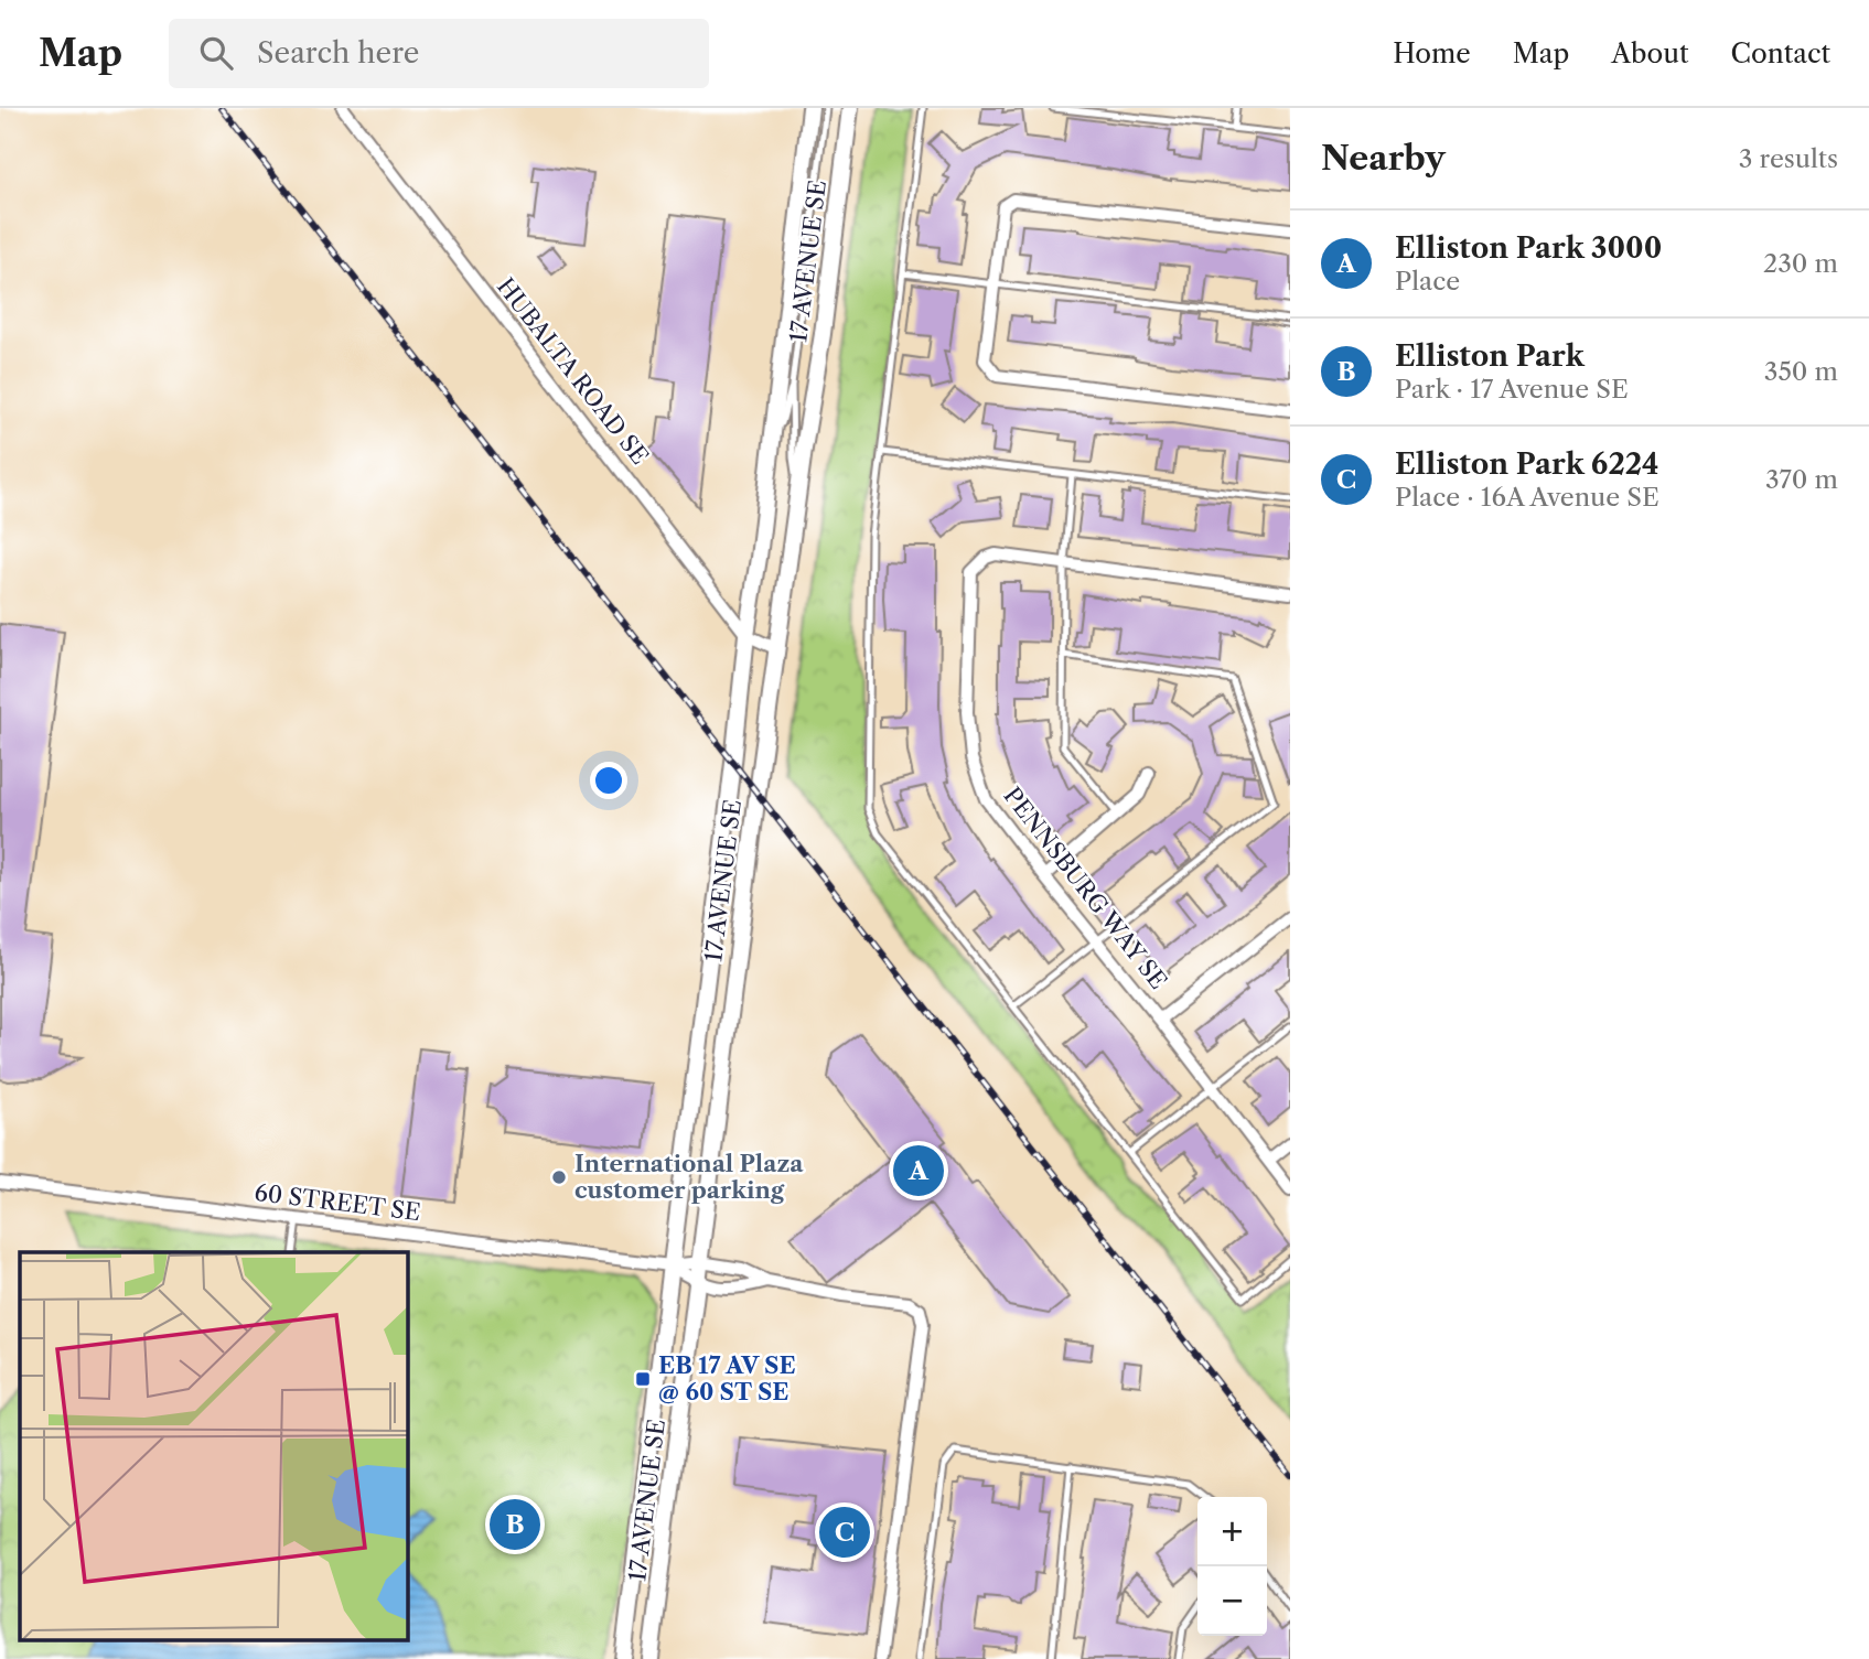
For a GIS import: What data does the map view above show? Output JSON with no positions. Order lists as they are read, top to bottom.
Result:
{
  "streets": {
    "main road": ["17 AVENUE SE"],
    "street": ["HUBALTA ROAD SE", "PENNSBURG WAY SE", "60 STREET SE"]
  },
  "crossings": [
    ["17 AVENUE SE", "HUBALTA ROAD SE"],
    ["17 AVENUE SE", "60 STREET SE"]
  ],
  "places": {
    "other": ["International Plaza customer parking"],
    "transit": ["EB 17 AV SE @ 60 ST SE"]
  },
  "page": {
    "header": "Map",
    "search": "Search here",
    "nav": [
      "Home",
      "Map",
      "About",
      "Contact"
    ],
    "heading": ["Nearby", "3 results"],
    "list": [
      {
        "mark": "A",
        "name": "Elliston Park 3000",
        "note": "Place",
        "value": "230 m"
      },
      {
        "mark": "B",
        "name": "Elliston Park",
        "note": "Park · 17 Avenue SE",
        "value": "350 m"
      },
      {
        "mark": "C",
        "name": "Elliston Park 6224",
        "note": "Place · 16A Avenue SE",
        "value": "370 m"
      }
    ],
    "pins": ["A", "B", "C"],
    "map_buttons": ["+", "−"]
  }
}
